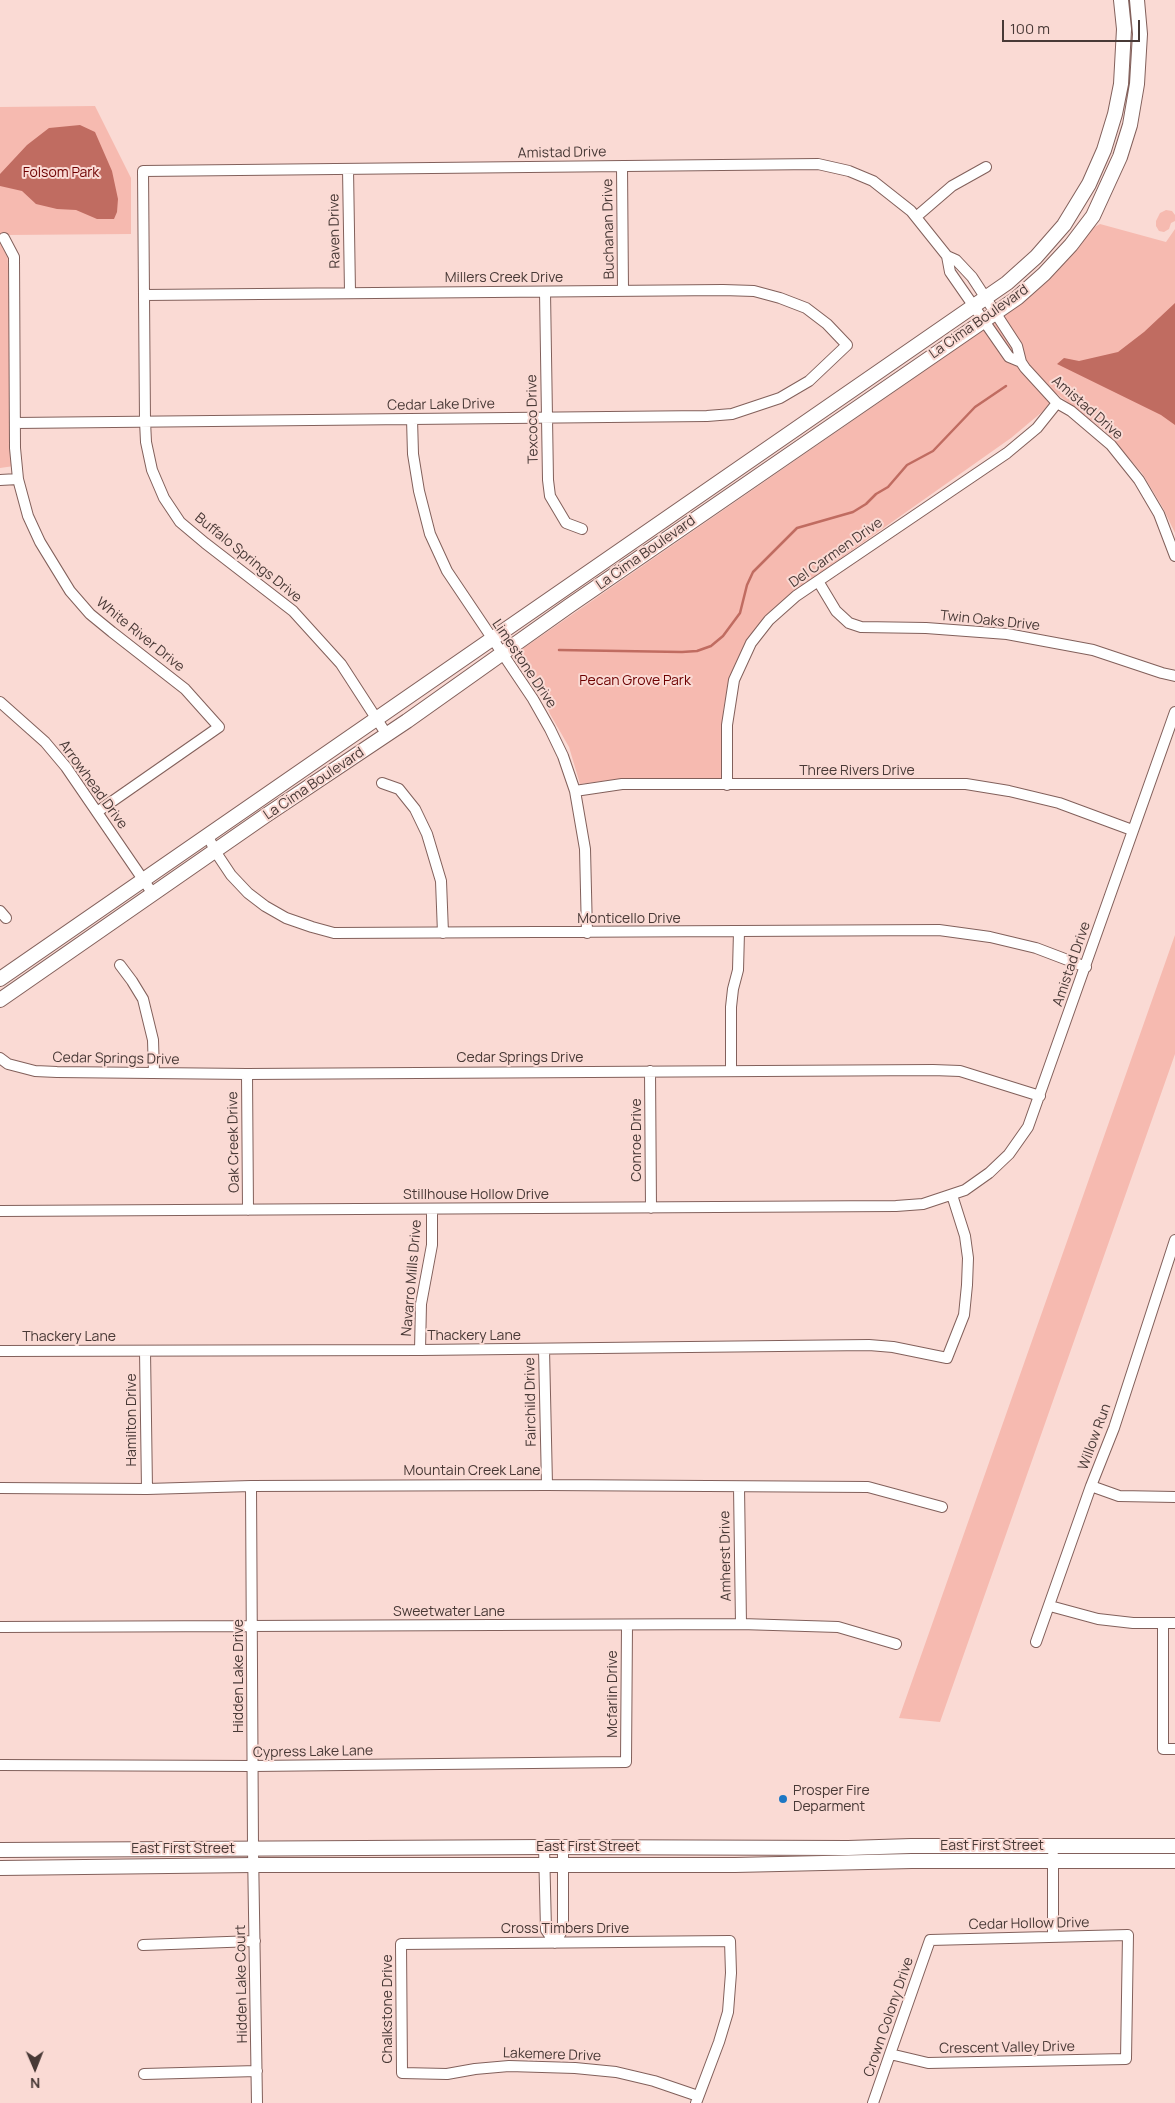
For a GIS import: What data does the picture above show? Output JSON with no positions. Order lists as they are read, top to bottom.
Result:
{
  "streets": {
    "street": [
      "Amistad Drive",
      "Buchanan Drive",
      "Raven Drive",
      "Millers Creek Drive",
      "La Cima Boulevard",
      "Cedar Lake Drive",
      "Texcoco Drive",
      "Del Carmen Drive",
      "Buffalo Springs Drive",
      "Twin Oaks Drive",
      "White River Drive",
      "Limestone Drive",
      "Three Rivers Drive",
      "Arrowhead Drive",
      "Monticello Drive",
      "Cedar Springs Drive",
      "Conroe Drive",
      "Oak Creek Drive",
      "Stillhouse Hollow Drive",
      "Navarro Mills Drive",
      "Thackery Lane",
      "Fairchild Drive",
      "Hamilton Drive",
      "Willow Run",
      "Mountain Creek Lane",
      "Amherst Drive",
      "Sweetwater Lane",
      "Hidden Lake Drive",
      "Mcfarlin Drive",
      "Cypress Lake Lane",
      "East First Street",
      "Cedar Hollow Drive",
      "Cross Timbers Drive",
      "Hidden Lake Court",
      "Chalkstone Drive",
      "Crown Colony Drive",
      "Crescent Valley Drive",
      "Lakemere Drive"
    ]
  },
  "crossings": [
    ["Amistad Drive", "Buchanan Drive"],
    ["Amistad Drive", "Raven Drive"],
    ["Amistad Drive", "La Cima Boulevard"],
    ["Amistad Drive", "Del Carmen Drive"],
    ["Amistad Drive", "Buffalo Springs Drive"],
    ["Amistad Drive", "Three Rivers Drive"],
    ["Amistad Drive", "Monticello Drive"],
    ["Amistad Drive", "Cedar Springs Drive"],
    ["Amistad Drive", "Stillhouse Hollow Drive"],
    ["Amistad Drive", "Thackery Lane"],
    ["Buchanan Drive", "Millers Creek Drive"],
    ["Raven Drive", "Millers Creek Drive"],
    ["Millers Creek Drive", "Cedar Lake Drive"],
    ["Millers Creek Drive", "Texcoco Drive"],
    ["Millers Creek Drive", "Buffalo Springs Drive"],
    ["La Cima Boulevard", "Buffalo Springs Drive"],
    ["La Cima Boulevard", "Limestone Drive"],
    ["La Cima Boulevard", "Arrowhead Drive"],
    ["La Cima Boulevard", "Monticello Drive"],
    ["Cedar Lake Drive", "Texcoco Drive"],
    ["Cedar Lake Drive", "Buffalo Springs Drive"],
    ["Cedar Lake Drive", "White River Drive"],
    ["Cedar Lake Drive", "Limestone Drive"],
    ["Del Carmen Drive", "Twin Oaks Drive"],
    ["Del Carmen Drive", "Three Rivers Drive"],
    ["White River Drive", "Arrowhead Drive"],
    ["Limestone Drive", "Three Rivers Drive"],
    ["Limestone Drive", "Monticello Drive"],
    ["Cedar Springs Drive", "Conroe Drive"],
    ["Cedar Springs Drive", "Oak Creek Drive"],
    ["Conroe Drive", "Stillhouse Hollow Drive"],
    ["Oak Creek Drive", "Stillhouse Hollow Drive"],
    ["Stillhouse Hollow Drive", "Navarro Mills Drive"],
    ["Stillhouse Hollow Drive", "Thackery Lane"],
    ["Navarro Mills Drive", "Thackery Lane"],
    ["Thackery Lane", "Fairchild Drive"],
    ["Thackery Lane", "Hamilton Drive"],
    ["Fairchild Drive", "Mountain Creek Lane"],
    ["Hamilton Drive", "Mountain Creek Lane"],
    ["Mountain Creek Lane", "Amherst Drive"],
    ["Mountain Creek Lane", "Hidden Lake Drive"],
    ["Amherst Drive", "Sweetwater Lane"],
    ["Sweetwater Lane", "Hidden Lake Drive"],
    ["Sweetwater Lane", "Mcfarlin Drive"],
    ["Hidden Lake Drive", "Cypress Lake Lane"],
    ["Hidden Lake Drive", "East First Street"],
    ["Hidden Lake Drive", "Hidden Lake Court"],
    ["Mcfarlin Drive", "Cypress Lake Lane"],
    ["East First Street", "Hidden Lake Court"],
    ["Cedar Hollow Drive", "Crown Colony Drive"],
    ["Cedar Hollow Drive", "Crescent Valley Drive"],
    ["Cross Timbers Drive", "Chalkstone Drive"],
    ["Cross Timbers Drive", "Lakemere Drive"],
    ["Chalkstone Drive", "Lakemere Drive"],
    ["Crown Colony Drive", "Crescent Valley Drive"]
  ],
  "parks": ["Folsom Park", "Pecan Grove Park"],
  "places": ["Prosper Fire Deparment"],
  "scale_bar": "100 m",
  "north": "bottom"
}
